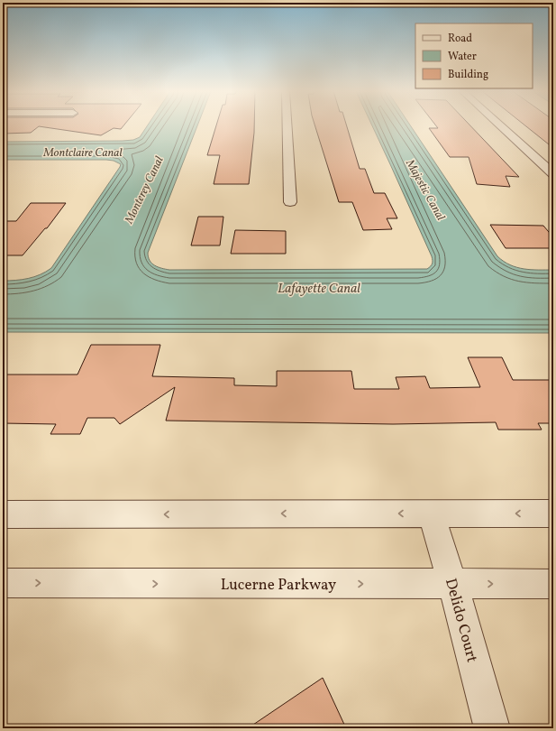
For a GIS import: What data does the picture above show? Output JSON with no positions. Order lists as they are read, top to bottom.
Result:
{
  "streets": {
    "street": ["Lucerne Parkway", "Delido Court"]
  },
  "crossings": [
    ["Lucerne Parkway", "Delido Court"]
  ],
  "water": [
    "Montclaire Canal",
    "Monterey Canal",
    "Majestic Canal",
    "Lafayette Canal"
  ],
  "legend": ["Road", "Water", "Building"]
}
